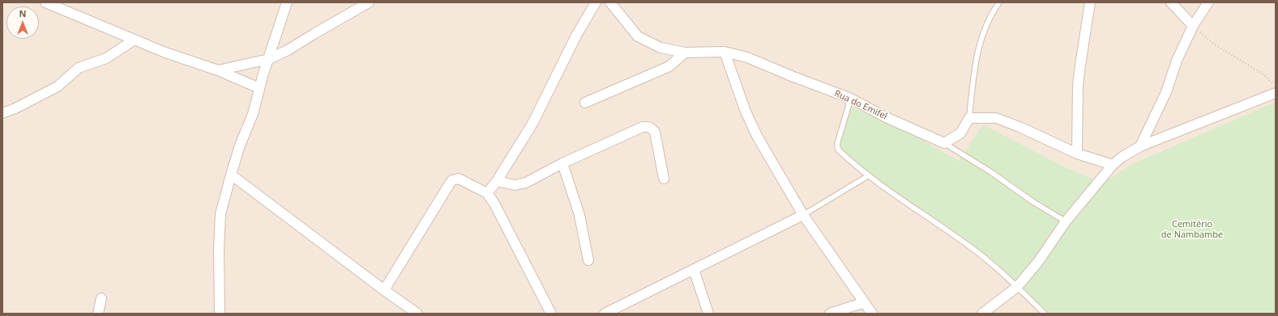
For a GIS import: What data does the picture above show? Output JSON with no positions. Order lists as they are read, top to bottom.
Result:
{
  "streets": {
    "street": ["Rua do Emifel"]
  },
  "parks": ["Cemitério de Nambambe"],
  "north": "top"
}
